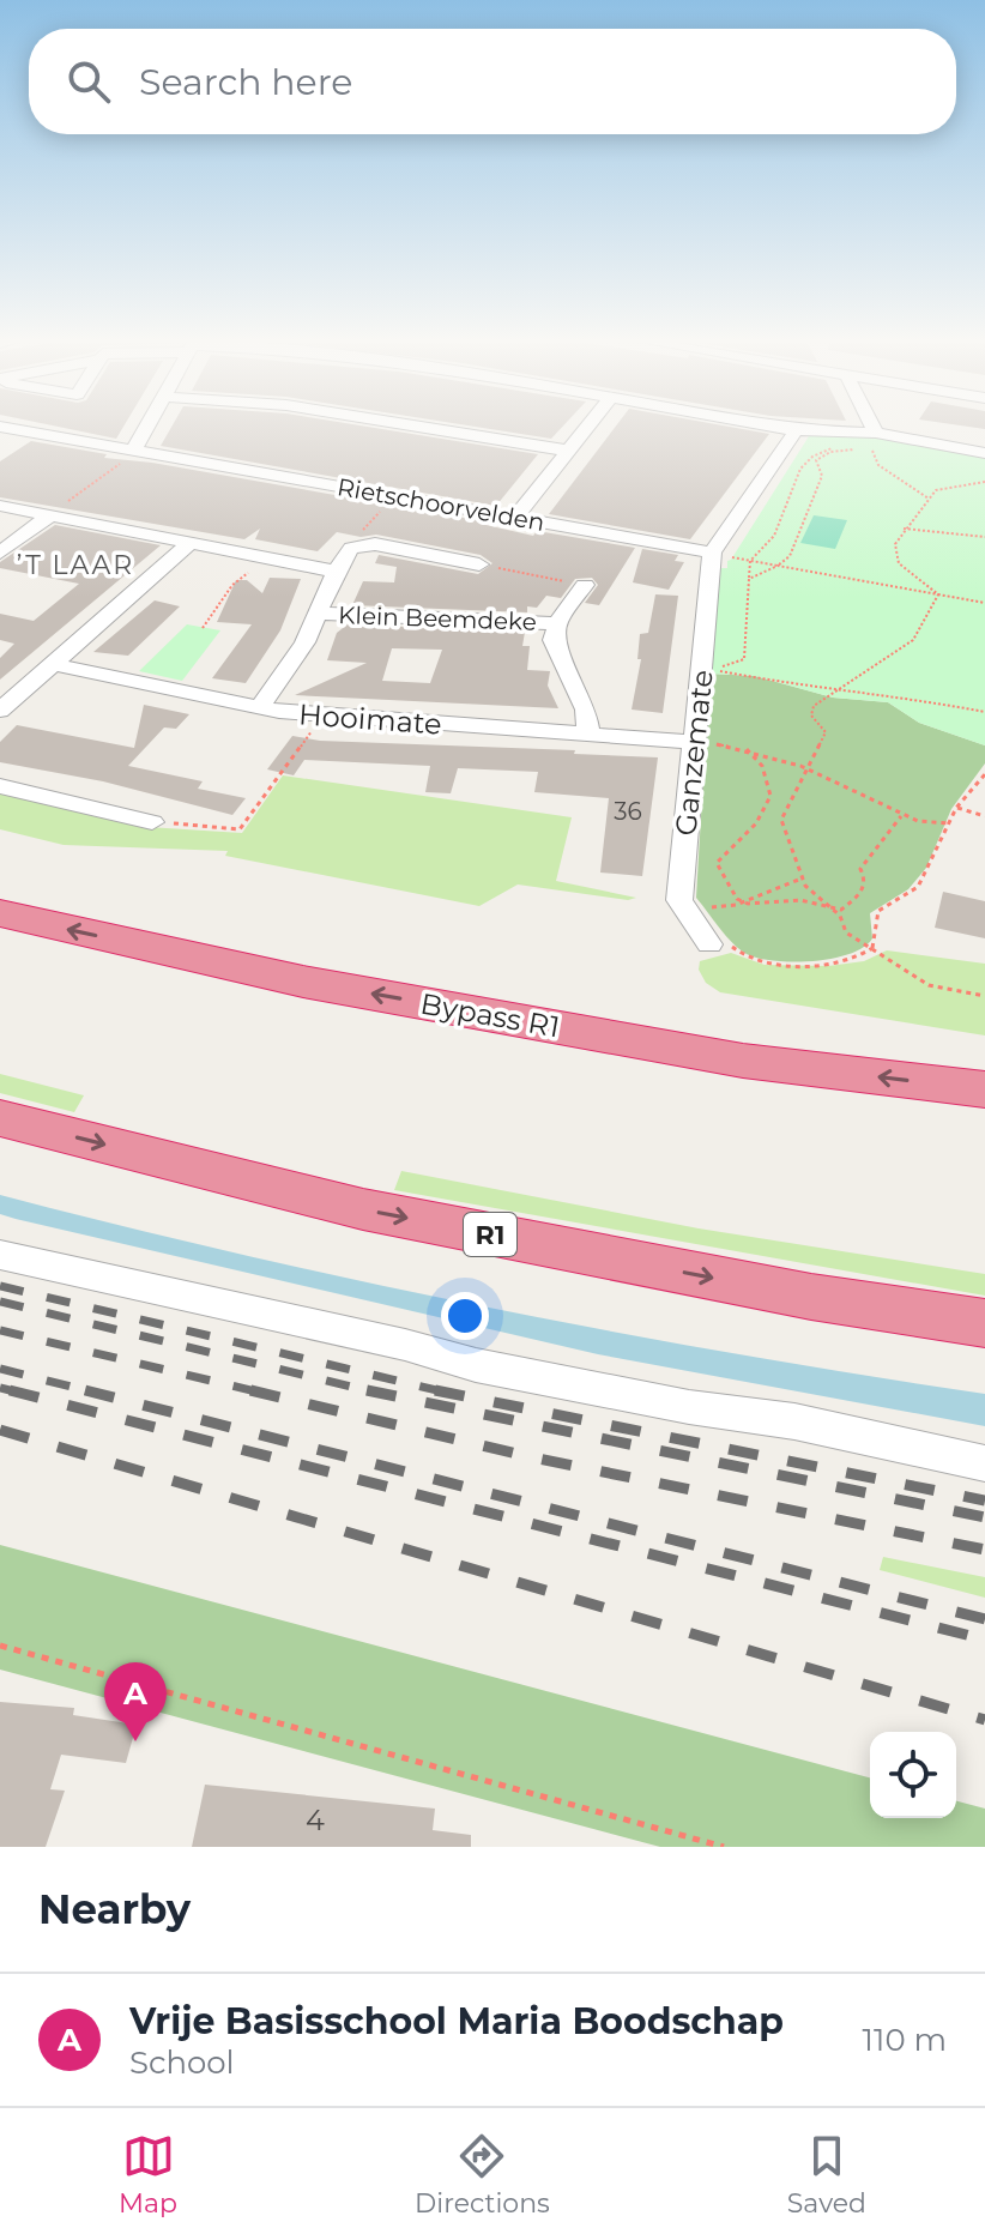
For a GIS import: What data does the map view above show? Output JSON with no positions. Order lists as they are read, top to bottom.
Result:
{
  "streets": {
    "highway": ["Bypass R1", "R1"],
    "street": [
      "Rietschoorvelden",
      "Klein Beemdeke",
      "Hooimate",
      "Ganzemate"
    ]
  },
  "crossings": [
    ["Rietschoorvelden", "Ganzemate"],
    ["Hooimate", "Ganzemate"]
  ],
  "districts": ["’T LAAR"],
  "house_numbers": ["36", "4"],
  "page": {
    "search": "Search here",
    "pins": "A",
    "heading": "Nearby",
    "list": [
      {
        "mark": "A",
        "name": "Vrije Basisschool Maria Boodschap",
        "note": "School",
        "value": "110 m"
      }
    ],
    "nav": ["Map", "Directions", "Saved"]
  }
}
